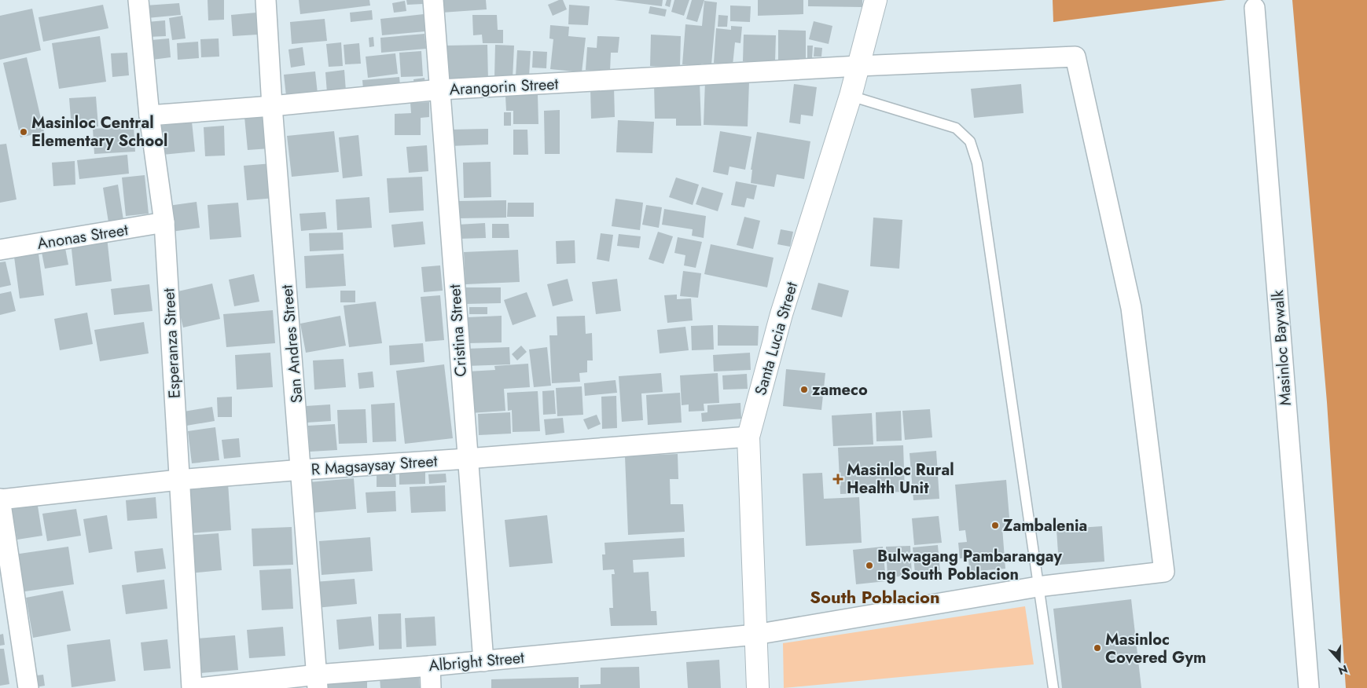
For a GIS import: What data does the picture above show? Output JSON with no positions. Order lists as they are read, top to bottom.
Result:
{
  "streets": {
    "street": [
      "Arangorin Street",
      "Anonas Street",
      "Cristina Street",
      "Santa Lucia Street",
      "Esperanza Street",
      "San Andres Street",
      "Masinloc Baywalk",
      "R Magsaysay Street",
      "Albright Street"
    ]
  },
  "crossings": [
    ["Arangorin Street", "Cristina Street"],
    ["Arangorin Street", "Santa Lucia Street"],
    ["Arangorin Street", "Esperanza Street"],
    ["Arangorin Street", "San Andres Street"],
    ["Arangorin Street", "Albright Street"],
    ["Anonas Street", "Esperanza Street"],
    ["Cristina Street", "R Magsaysay Street"],
    ["Cristina Street", "Albright Street"],
    ["Santa Lucia Street", "R Magsaysay Street"],
    ["Santa Lucia Street", "Albright Street"],
    ["Esperanza Street", "R Magsaysay Street"],
    ["San Andres Street", "R Magsaysay Street"],
    ["San Andres Street", "Albright Street"]
  ],
  "districts": ["South Poblacion"],
  "places": {
    "other": [
      "Masinloc Central Elementary School",
      "zameco",
      "Zambalenia",
      "Bulwagang Pambarangay ng South Poblacion",
      "Masinloc Covered Gym"
    ],
    "health": ["Masinloc Rural Health Unit"]
  },
  "north": "bottom"
}
